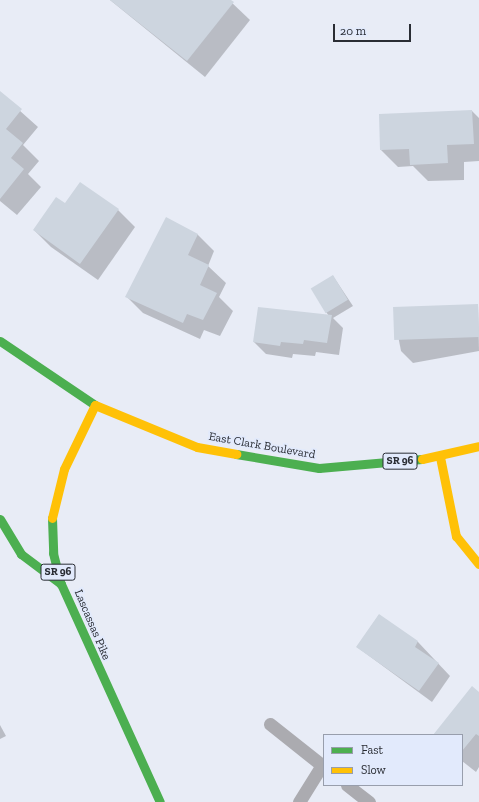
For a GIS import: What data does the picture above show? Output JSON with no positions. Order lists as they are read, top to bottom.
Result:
{
  "streets": {
    "main road": ["East Clark Boulevard", "SR 96", "Lascassas Pike"]
  },
  "crossings": [
    ["East Clark Boulevard", "Lascassas Pike"]
  ],
  "legend": ["Fast", "Slow"],
  "scale_bar": "20 m"
}
